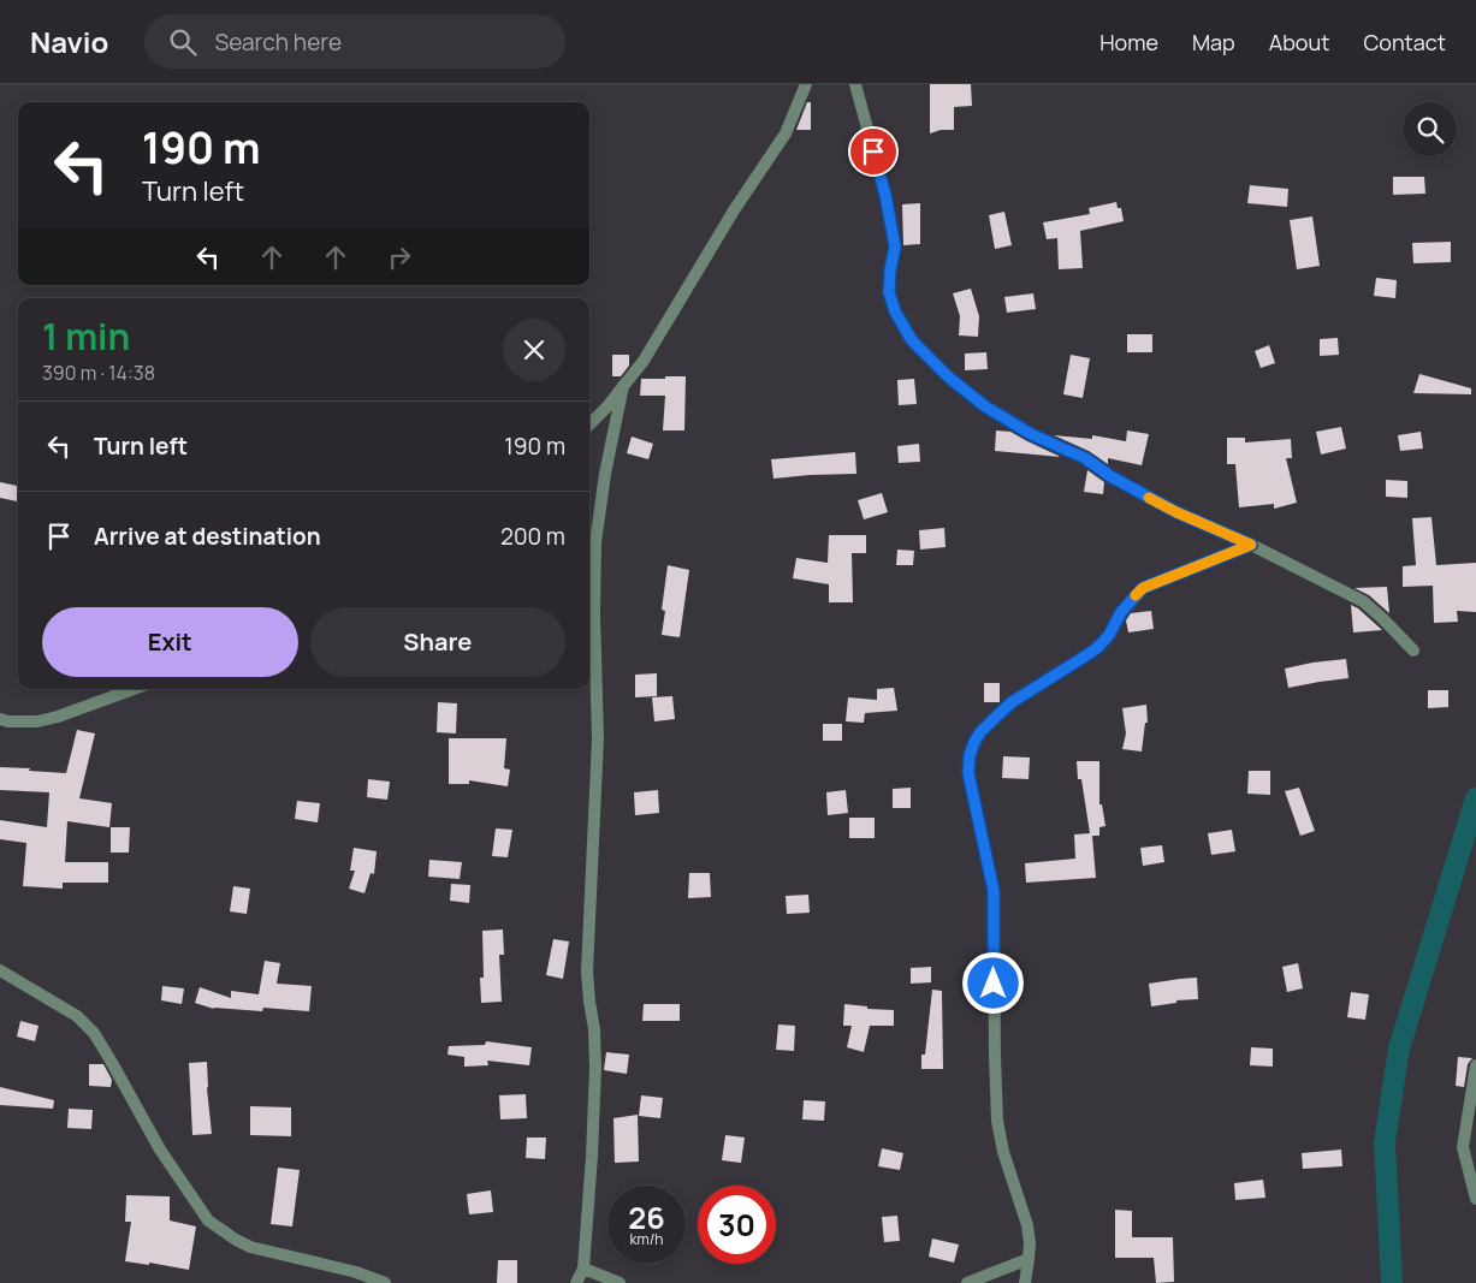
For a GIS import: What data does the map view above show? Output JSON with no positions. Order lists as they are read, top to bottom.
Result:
{
  "page": {
    "header": "Navio",
    "search": "Search here",
    "nav": [
      "Home",
      "Map",
      "About",
      "Contact"
    ],
    "turn": ["190 m", "Turn left"],
    "heading": ["1 min", "390 m · 14:38"],
    "list": [
      {
        "name": "Turn left",
        "value": "190 m"
      },
      {
        "name": "Arrive at destination",
        "value": "200 m"
      }
    ],
    "buttons": ["Exit", "Share"],
    "speed": "26 km/h",
    "limit": "30"
  }
}
